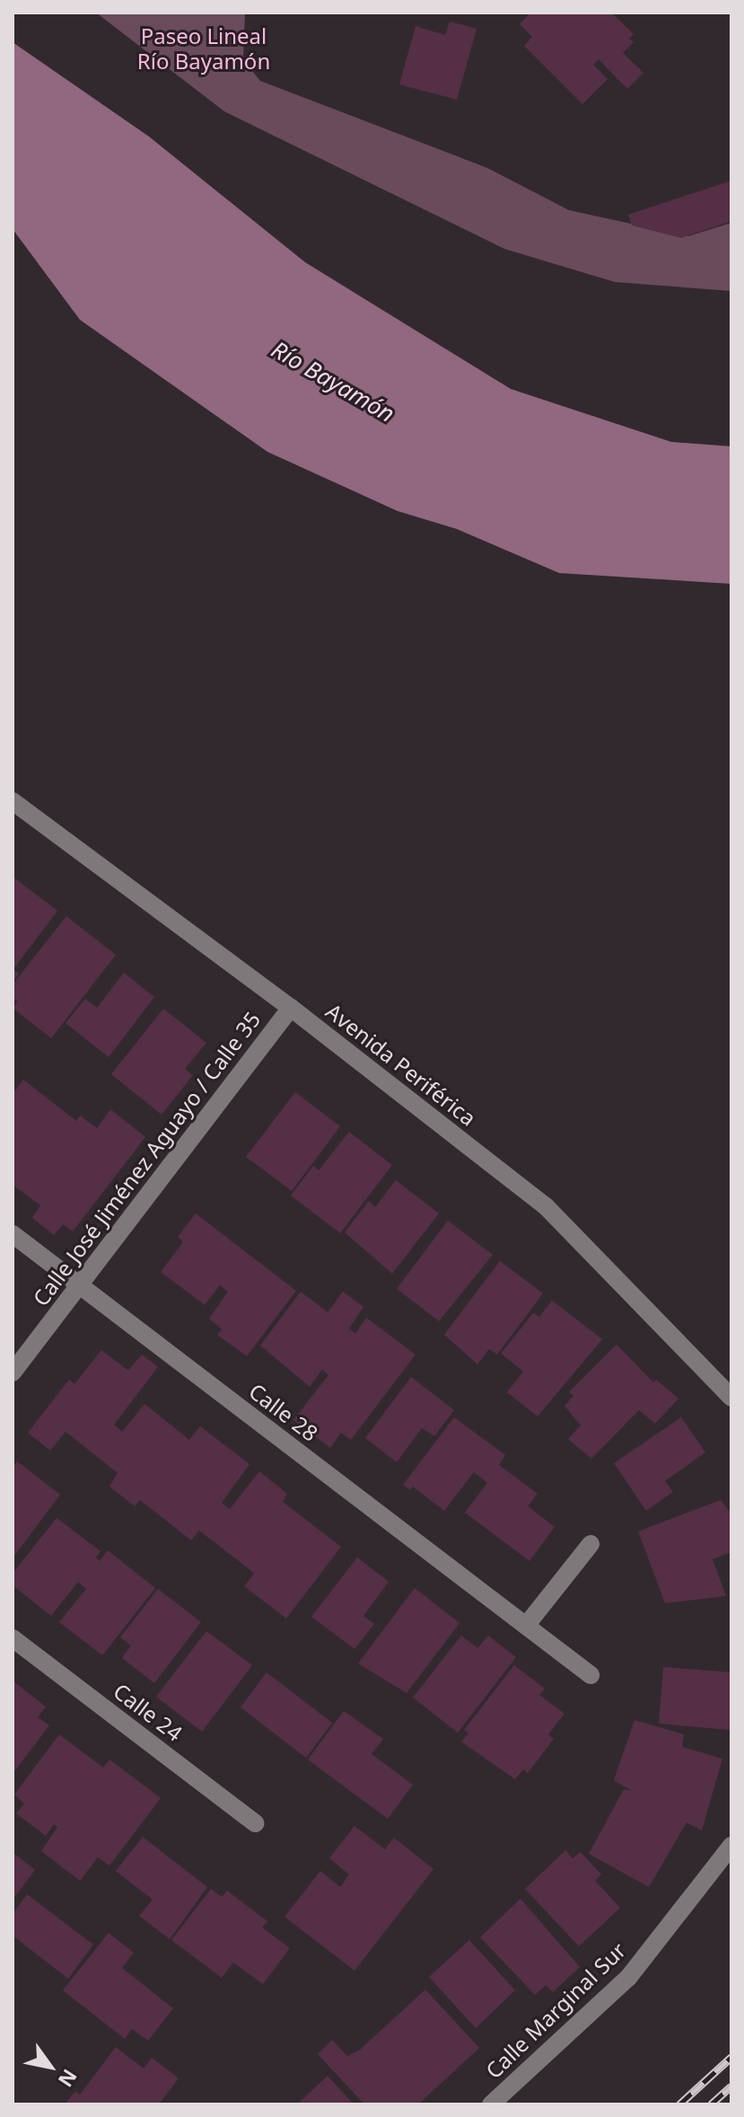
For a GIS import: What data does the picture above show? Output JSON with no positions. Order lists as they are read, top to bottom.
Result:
{
  "streets": {
    "street": [
      "Avenida Periférica",
      "Calle José Jiménez Aguayo / Calle 35",
      "Calle 28",
      "Calle 24",
      "Calle Marginal Sur"
    ]
  },
  "crossings": [
    ["Avenida Periférica", "Calle José Jiménez Aguayo / Calle 35"],
    ["Calle José Jiménez Aguayo / Calle 35", "Calle 28"]
  ],
  "water": ["Río Bayamón"],
  "parks": ["Paseo Lineal Río Bayamón"],
  "north": "bottom right"
}
